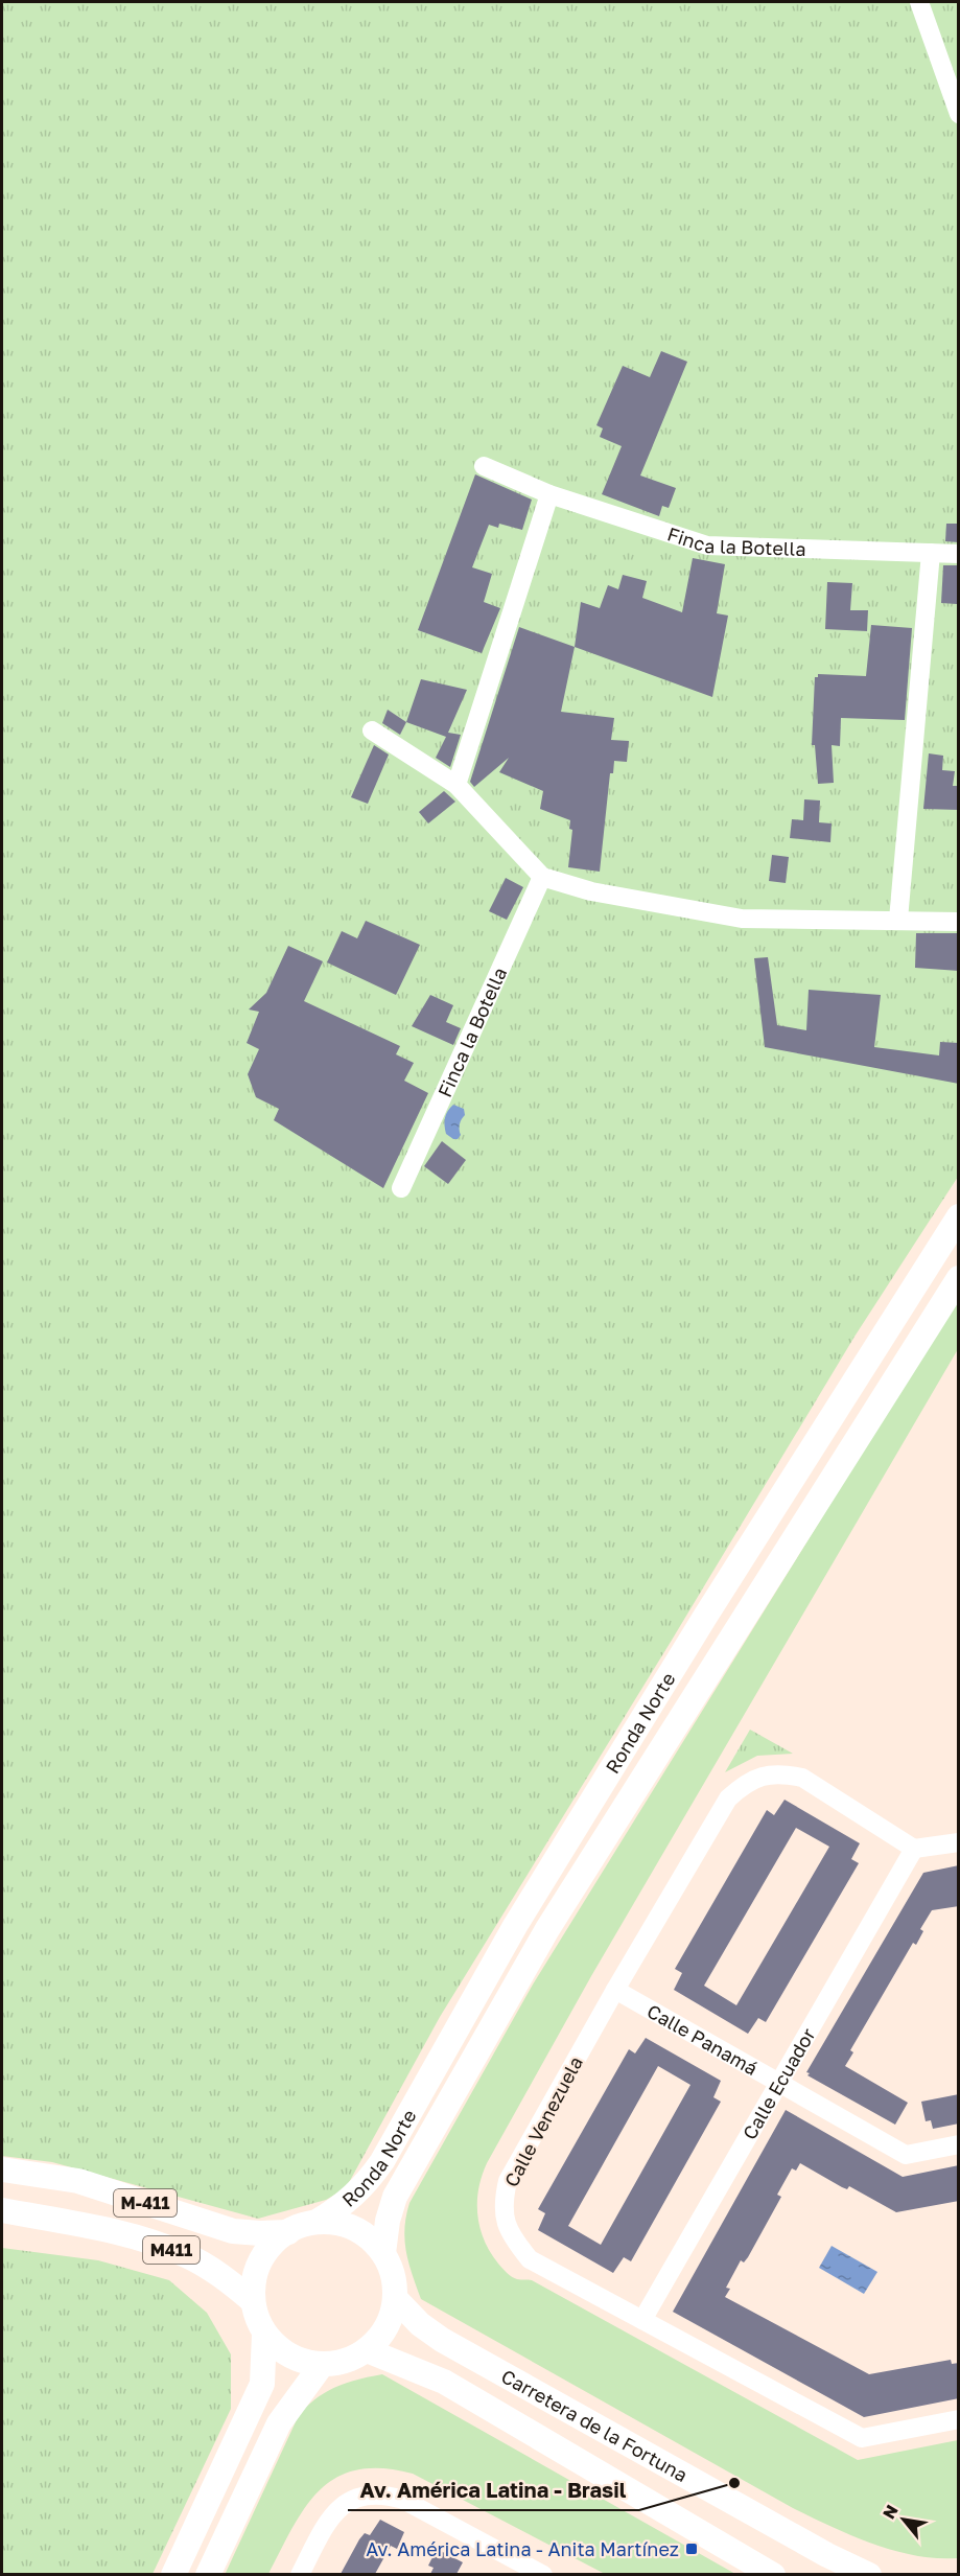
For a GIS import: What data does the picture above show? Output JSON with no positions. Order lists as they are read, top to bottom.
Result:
{
  "streets": {
    "main road": [
      "Ronda Norte",
      "M-411",
      "M411",
      "Carretera de la Fortuna"
    ],
    "street": [
      "Finca la Botella",
      "Calle Panamá",
      "Calle Ecuador",
      "Calle Venezuela"
    ]
  },
  "crossings": [
    ["Ronda Norte", "M-411"],
    ["Ronda Norte", "M411"],
    ["Ronda Norte", "Carretera de la Fortuna"],
    ["Calle Panamá", "Calle Ecuador"],
    ["Calle Panamá", "Calle Venezuela"],
    ["Calle Ecuador", "Calle Venezuela"],
    ["M-411", "M411"],
    ["M-411", "Carretera de la Fortuna"],
    ["M411", "Carretera de la Fortuna"]
  ],
  "places": {
    "other": ["Av. América Latina - Brasil"],
    "transit": ["Av. América Latina - Anita Martínez"]
  },
  "north": "top left"
}
